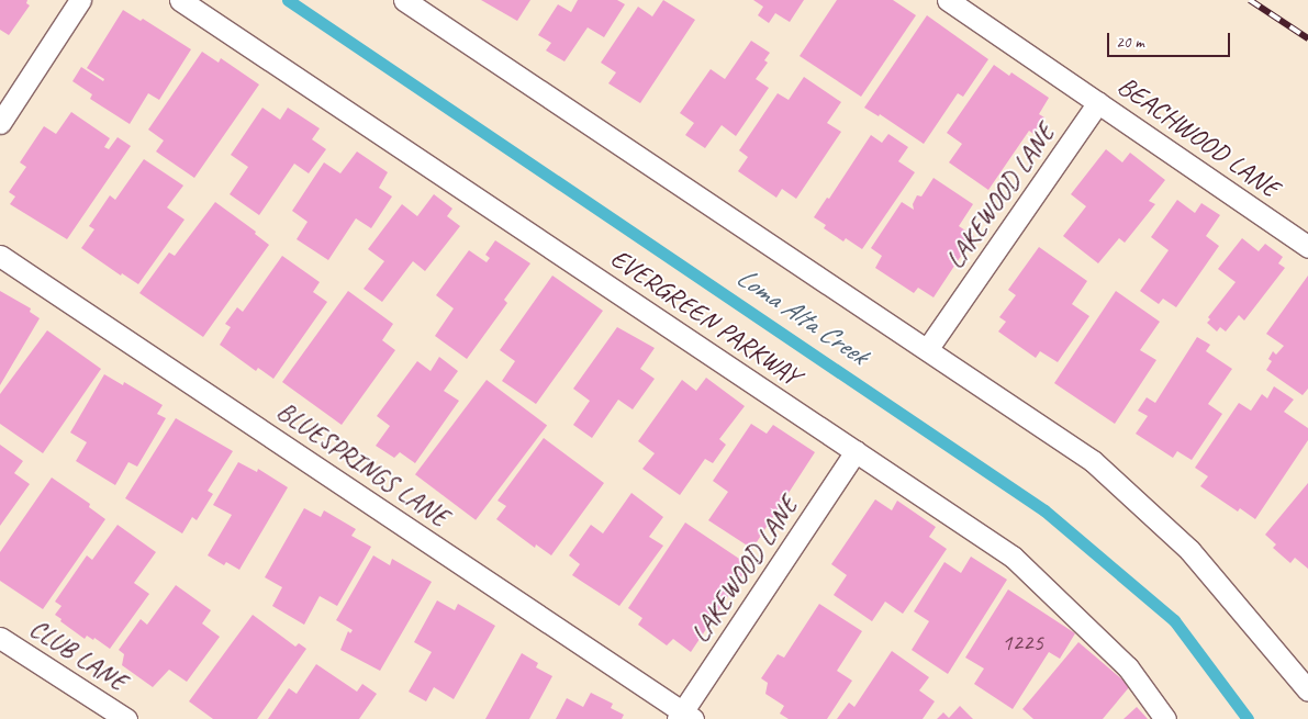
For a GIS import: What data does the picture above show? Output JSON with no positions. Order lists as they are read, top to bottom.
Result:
{
  "streets": {
    "lane": [
      "BEACHWOOD LANE",
      "LAKEWOOD LANE",
      "EVERGREEN PARKWAY",
      "BLUESPRINGS LANE",
      "CLUB LANE"
    ]
  },
  "crossings": [
    ["BEACHWOOD LANE", "LAKEWOOD LANE"],
    ["LAKEWOOD LANE", "EVERGREEN PARKWAY"],
    ["LAKEWOOD LANE", "BLUESPRINGS LANE"]
  ],
  "water": ["Loma Alta Creek"],
  "house_numbers": ["1225"],
  "scale_bar": "20 m"
}
